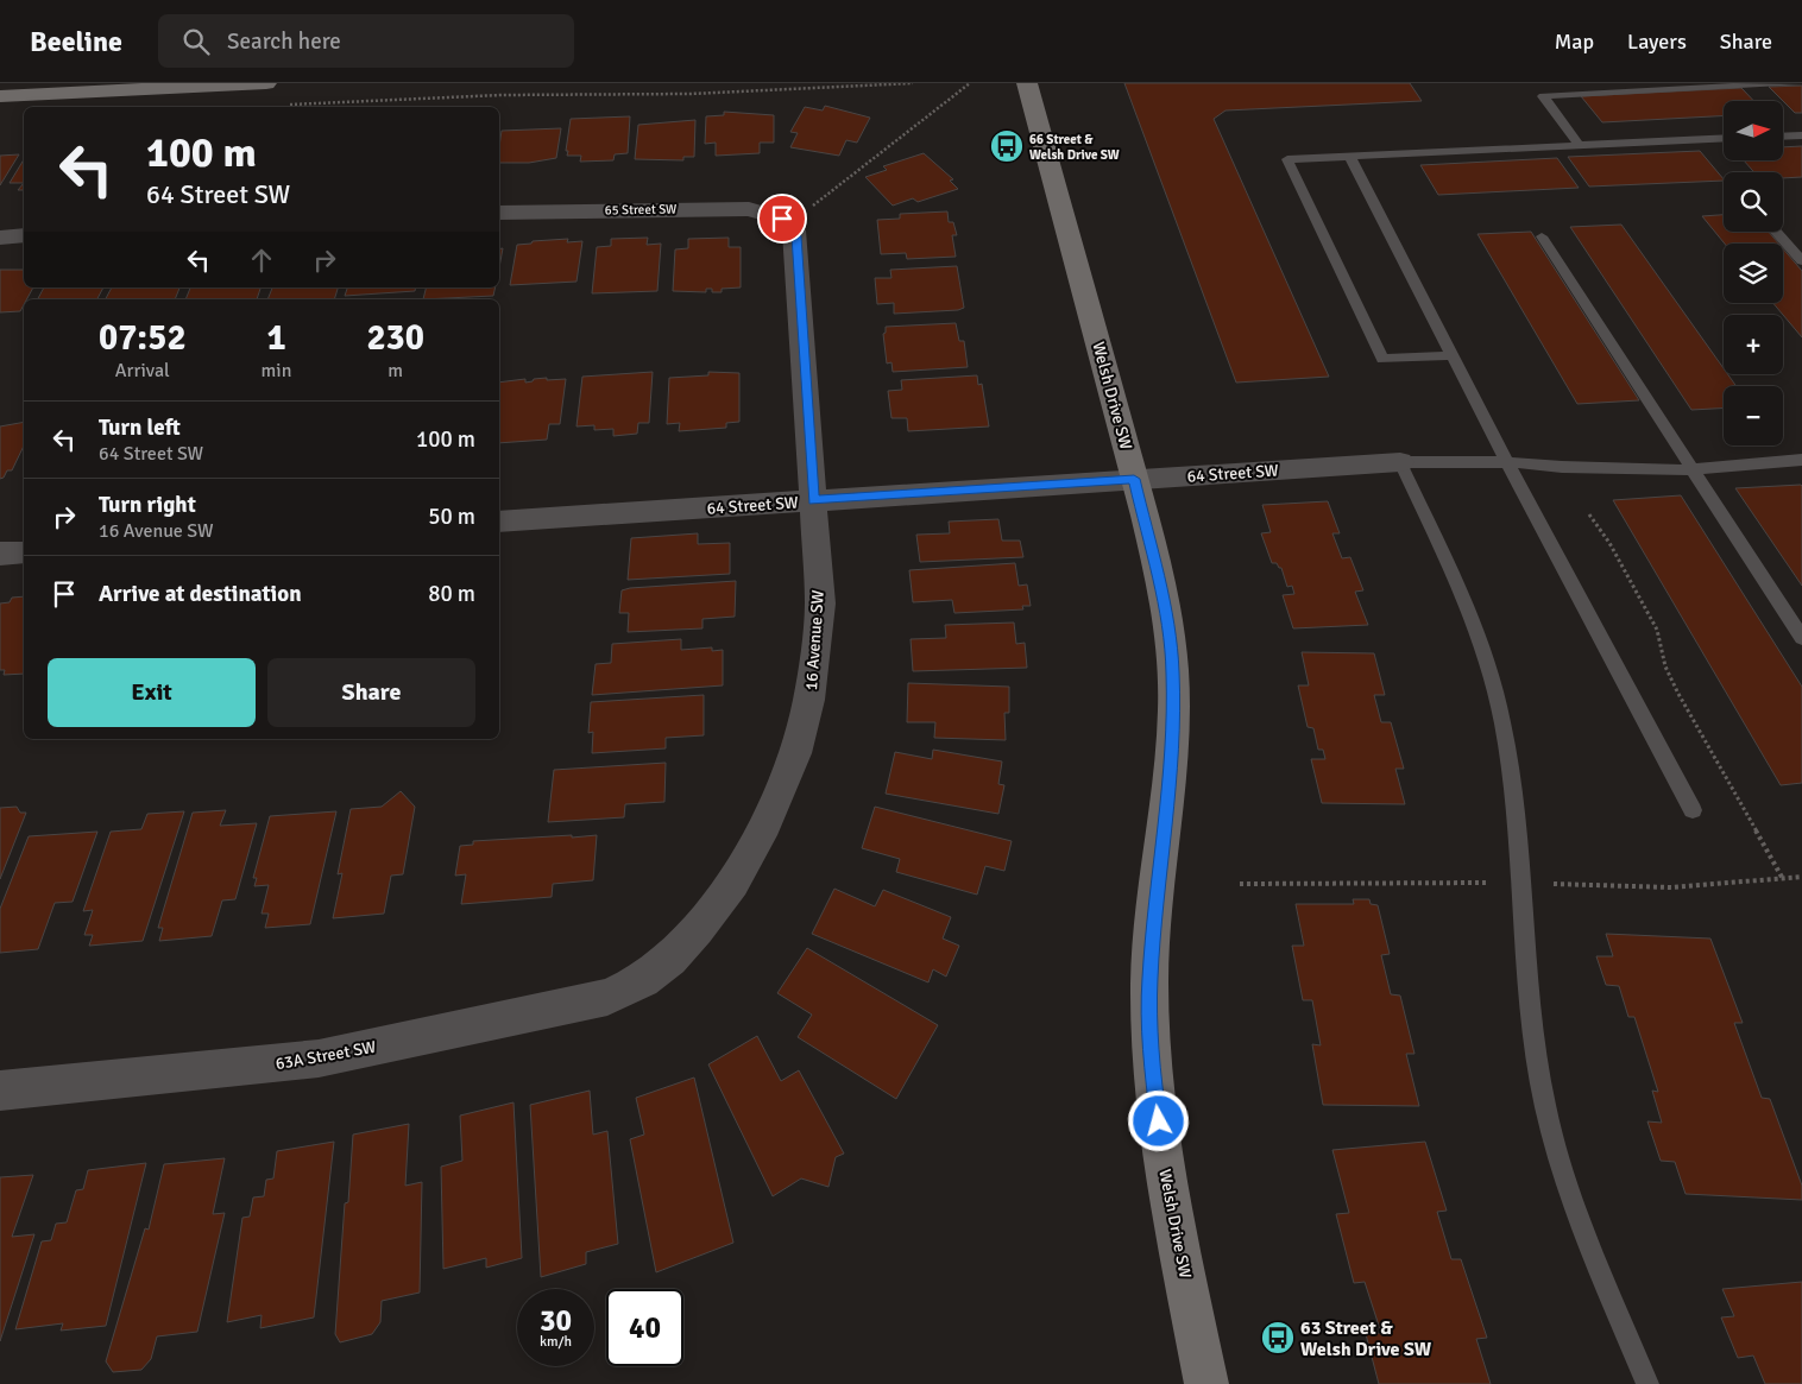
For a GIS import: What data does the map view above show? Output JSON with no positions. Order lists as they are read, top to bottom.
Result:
{
  "streets": {
    "street": [
      "65 Street SW",
      "Welsh Drive SW",
      "64 Street SW",
      "16 Avenue SW",
      "63A Street SW"
    ]
  },
  "crossings": [
    ["65 Street SW", "16 Avenue SW"],
    ["Welsh Drive SW", "64 Street SW"],
    ["64 Street SW", "16 Avenue SW"],
    ["16 Avenue SW", "63A Street SW"]
  ],
  "places": {
    "bus stop": ["66 Street & Welsh Drive SW", "63 Street & Welsh Drive SW"]
  },
  "north": "right",
  "page": {
    "header": "Beeline",
    "search": "Search here",
    "nav": ["Map", "Layers", "Share"],
    "map_buttons": ["+", "−"],
    "turn": ["100 m", "64 Street SW"],
    "eta": [
      "07:52",
      "Arrival",
      "1",
      "min",
      "230",
      "m"
    ],
    "list": [
      {
        "name": "Turn left",
        "note": "64 Street SW",
        "value": "100 m"
      },
      {
        "name": "Turn right",
        "note": "16 Avenue SW",
        "value": "50 m"
      },
      {
        "name": "Arrive at destination",
        "value": "80 m"
      }
    ],
    "buttons": ["Exit", "Share"],
    "speed": "30 km/h",
    "limit": "40"
  }
}
